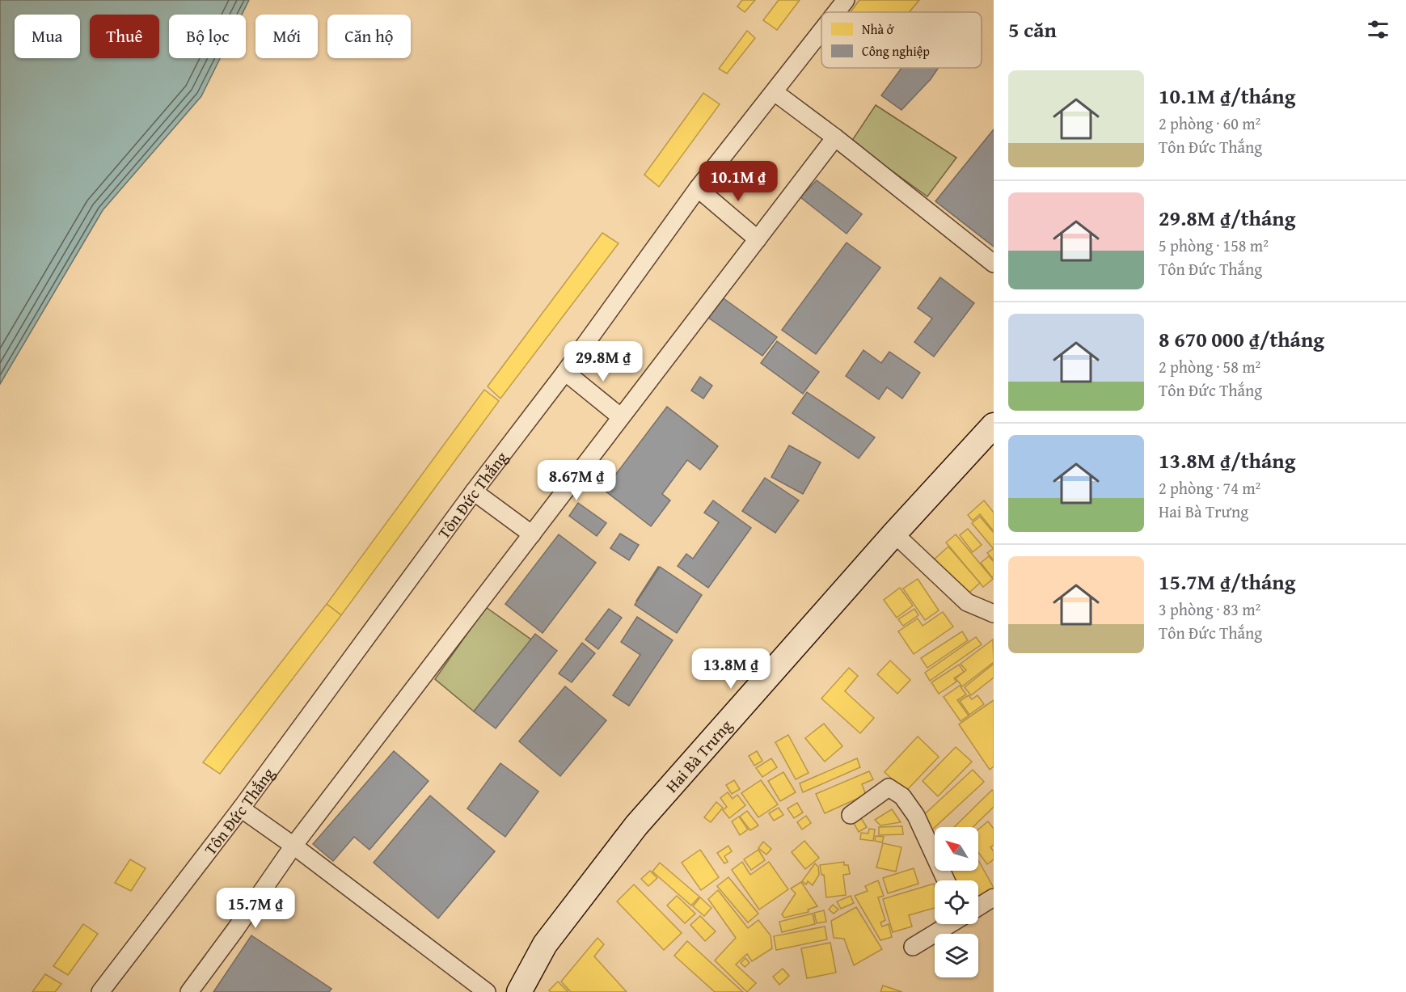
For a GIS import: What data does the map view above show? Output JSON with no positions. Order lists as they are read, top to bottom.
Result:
{
  "streets": {
    "main road": ["Hai Bà Trưng"],
    "street": ["Tôn Đức Thắng"]
  },
  "legend": ["Nhà ở", "Công nghiệp"],
  "north": "top left",
  "page": {
    "heading": "5 căn",
    "chip": [
      "Mua",
      "Thuê",
      "Bộ lọc",
      "Mới",
      "Căn hộ"
    ],
    "list": [
      {
        "name": "10.1M ₫/tháng",
        "note": "2 phòng · 60 m² · Tôn Đức Thắng"
      },
      {
        "name": "29.8M ₫/tháng",
        "note": "5 phòng · 158 m² · Tôn Đức Thắng"
      },
      {
        "name": "8 670 000 ₫/tháng",
        "note": "2 phòng · 58 m² · Tôn Đức Thắng"
      },
      {
        "name": "13.8M ₫/tháng",
        "note": "2 phòng · 74 m² · Hai Bà Trưng"
      },
      {
        "name": "15.7M ₫/tháng",
        "note": "3 phòng · 83 m² · Tôn Đức Thắng"
      }
    ],
    "price": [
      "10.1M ₫",
      "29.8M ₫",
      "8.67M ₫",
      "13.8M ₫",
      "15.7M ₫"
    ]
  }
}
